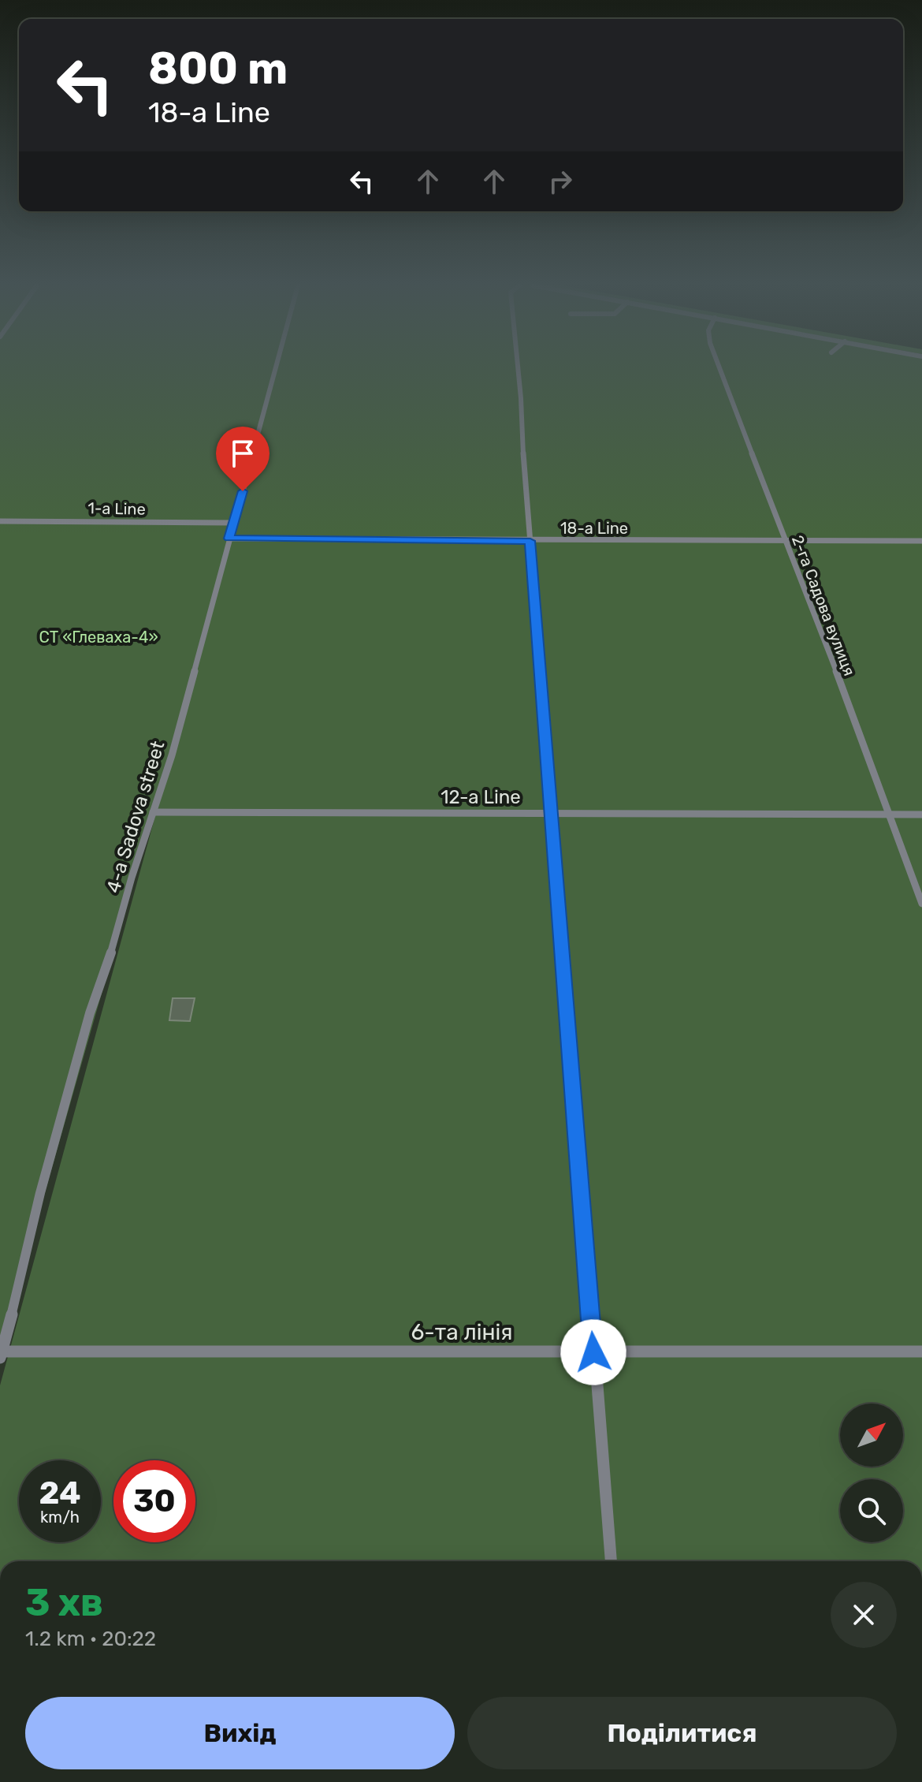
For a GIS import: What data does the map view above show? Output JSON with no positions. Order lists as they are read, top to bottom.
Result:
{
  "streets": {
    "street": [
      "1-a Line",
      "18-a Line",
      "2-га Садова вулиця",
      "12-a Line",
      "4-a Sadova street",
      "6-та лінія"
    ]
  },
  "crossings": [
    ["1-a Line", "4-a Sadova street"],
    ["18-a Line", "2-га Садова вулиця"],
    ["18-a Line", "4-a Sadova street"],
    ["2-га Садова вулиця", "12-a Line"],
    ["12-a Line", "4-a Sadova street"],
    ["4-a Sadova street", "6-та лінія"]
  ],
  "parks": ["СТ «Глеваха-4»"],
  "north": "top right",
  "page": {
    "turn": ["800 m", "18-a Line"],
    "speed": "24 km/h",
    "limit": "30",
    "heading": ["3 хв", "1.2 km · 20:22"],
    "buttons": ["Вихід", "Поділитися"]
  }
}
